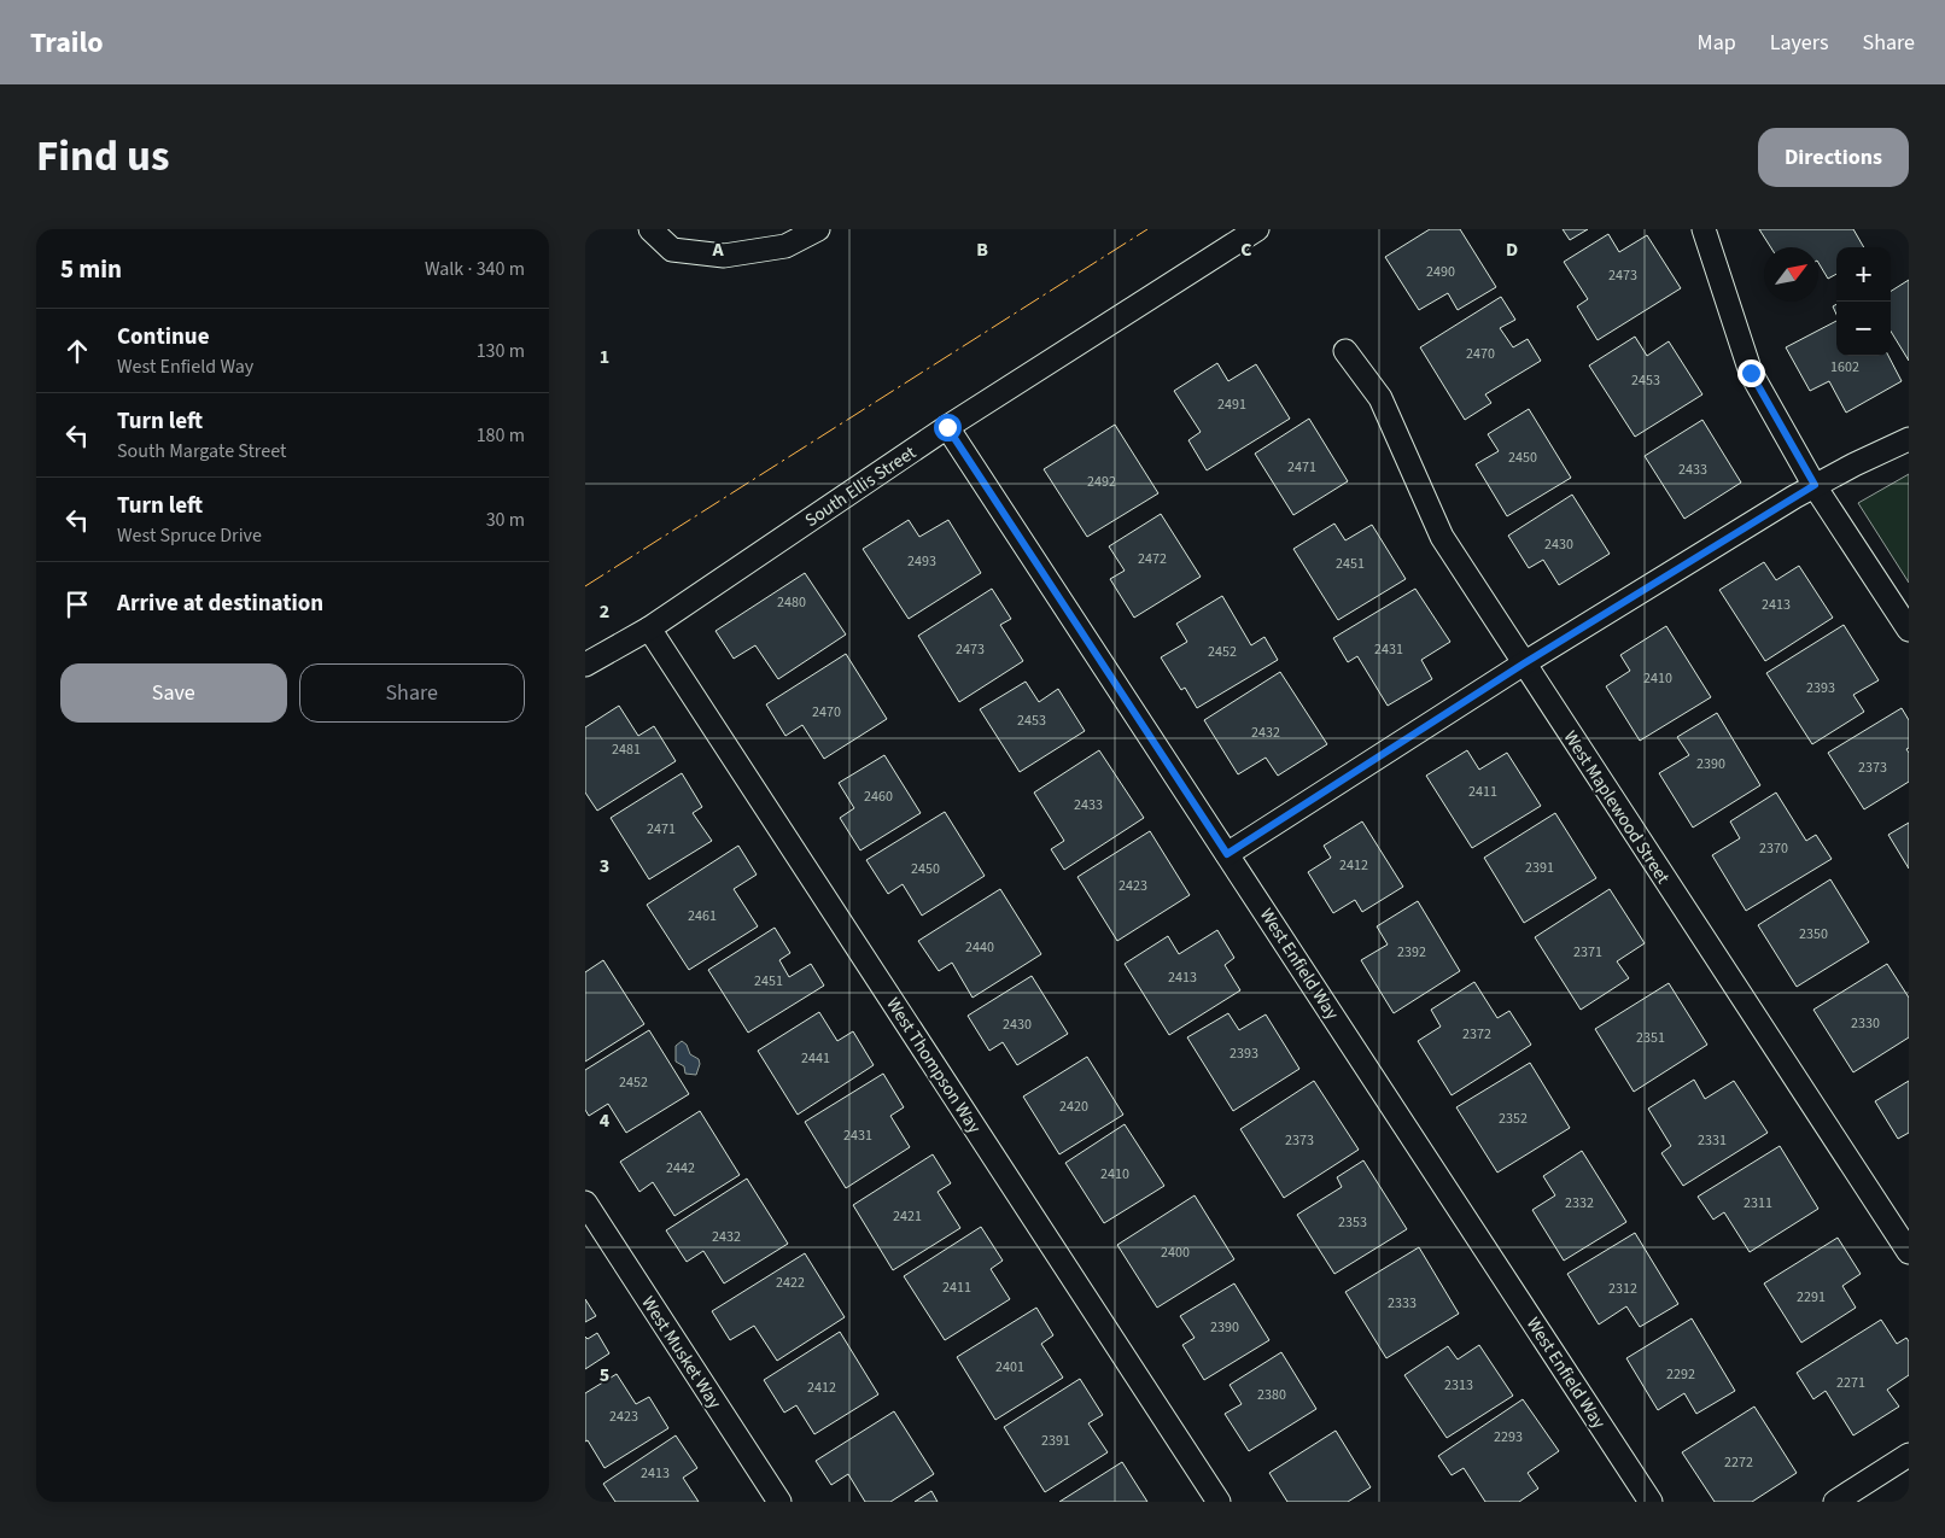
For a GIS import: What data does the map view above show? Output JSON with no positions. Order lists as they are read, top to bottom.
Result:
{
  "streets": {
    "street": [
      "South Ellis Street",
      "West Maplewood Street",
      "West Enfield Way",
      "West Thompson Way",
      "West Musket Way"
    ]
  },
  "crossings": [
    ["South Ellis Street", "West Enfield Way"],
    ["South Ellis Street", "West Thompson Way"]
  ],
  "house_numbers": [
    "2490",
    "2473",
    "2470",
    "1602",
    "2453",
    "2491",
    "2450",
    "2471",
    "2433",
    "2492",
    "2430",
    "2472",
    "2493",
    "2451",
    "2480",
    "2413",
    "2473",
    "2431",
    "2452",
    "2410",
    "2393",
    "2470",
    "2453",
    "2432",
    "2481",
    "2390",
    "2373",
    "2411",
    "2460",
    "2433",
    "2471",
    "2370",
    "2412",
    "2391",
    "2450",
    "2423",
    "2461",
    "2350",
    "2440",
    "2392",
    "2371",
    "2413",
    "2451",
    "2330",
    "2430",
    "2372",
    "2351",
    "2393",
    "2441",
    "2452",
    "2420",
    "2352",
    "2431",
    "2373",
    "2331",
    "2442",
    "2410",
    "2332",
    "2311",
    "2421",
    "2353",
    "2432",
    "2400",
    "2422",
    "2411",
    "2312",
    "2291",
    "2333",
    "2390",
    "2401",
    "2292",
    "2271",
    "2313",
    "2412",
    "2380",
    "2423",
    "2293",
    "2391",
    "2272",
    "2413"
  ],
  "north": "top right",
  "page": {
    "header": "Trailo",
    "nav": ["Map", "Layers", "Share"],
    "title": "Find us",
    "buttons": [
      "Directions",
      ["Save", "Share"]
    ],
    "heading": ["5 min", "Walk · 340 m"],
    "map_buttons": ["+", "−"],
    "list": [
      ["Continue", "West Enfield Way", "130 m"],
      ["Turn left", "South Margate Street", "180 m"],
      ["Turn left", "West Spruce Drive", "30 m"],
      "Arrive at destination"
    ]
  },
  "grid": {
    "columns": [
      "A",
      "B",
      "C",
      "D"
    ],
    "rows": [
      "1",
      "2",
      "3",
      "4",
      "5"
    ]
  }
}
